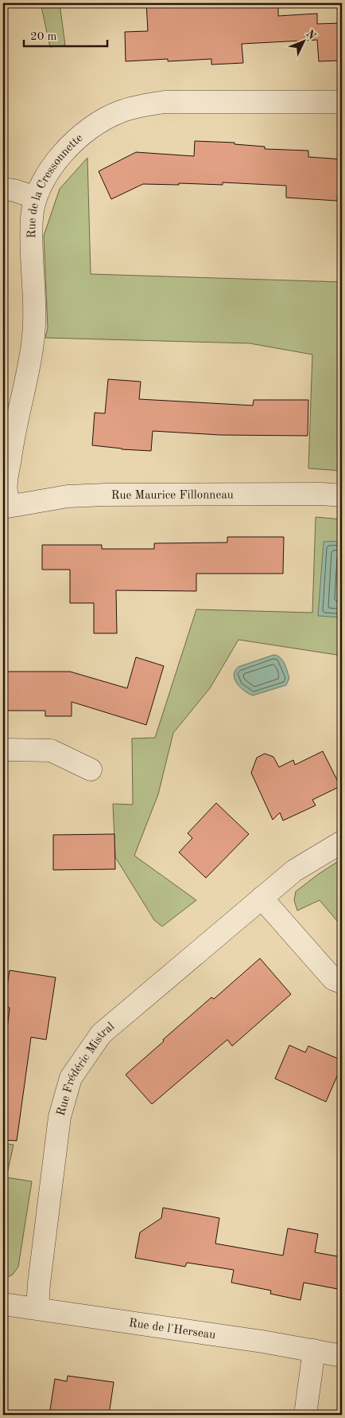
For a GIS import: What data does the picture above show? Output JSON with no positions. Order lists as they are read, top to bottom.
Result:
{
  "streets": {
    "street": [
      "Rue de la Cressonnette",
      "Rue Maurice Fillonneau",
      "Rue Frédéric Mistral",
      "Rue de l'Herseau"
    ]
  },
  "crossings": [
    ["Rue de la Cressonnette", "Rue Maurice Fillonneau"],
    ["Rue Frédéric Mistral", "Rue de l'Herseau"]
  ],
  "scale_bar": "20 m",
  "north": "top right"
}
